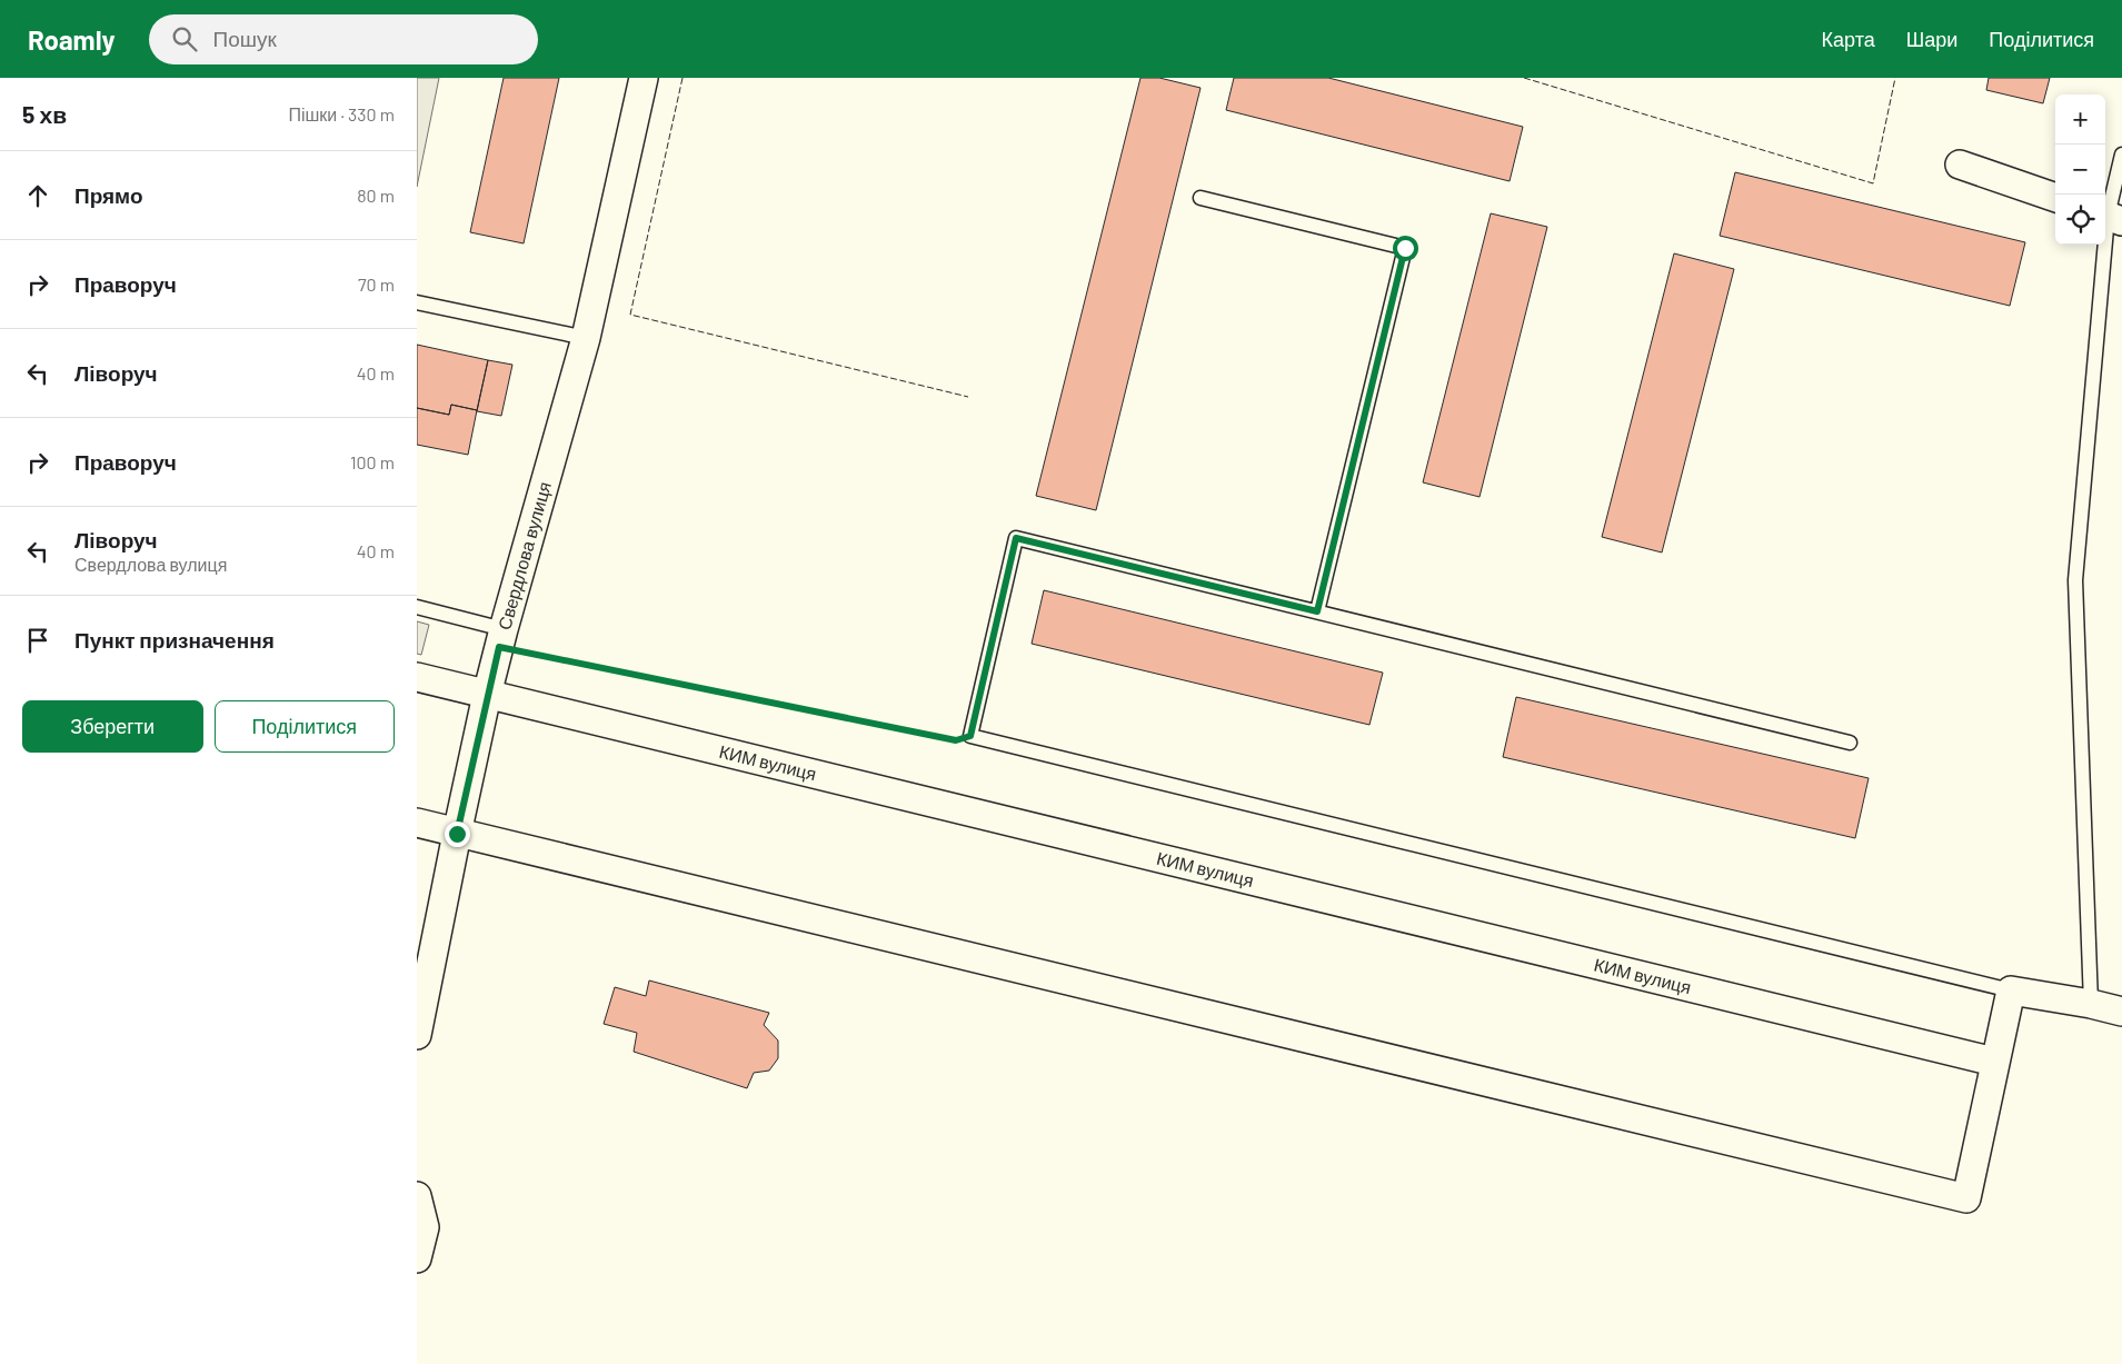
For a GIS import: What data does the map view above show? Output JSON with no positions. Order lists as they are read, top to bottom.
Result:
{
  "streets": {
    "street": ["Свердлова вулиця", "КИМ вулиця"]
  },
  "crossings": [
    ["Свердлова вулиця", "КИМ вулиця"]
  ],
  "page": {
    "header": "Roamly",
    "search": "Пошук",
    "nav": ["Карта", "Шари", "Поділитися"],
    "heading": ["5 хв", "Пішки · 330 m"],
    "map_buttons": ["+", "−"],
    "list": [
      ["Прямо", "80 m"],
      ["Праворуч", "70 m"],
      ["Ліворуч", "40 m"],
      ["Праворуч", "100 m"],
      ["Ліворуч", "Свердлова вулиця", "40 m"],
      "Пункт призначення"
    ],
    "buttons": ["Зберегти", "Поділитися"]
  }
}
